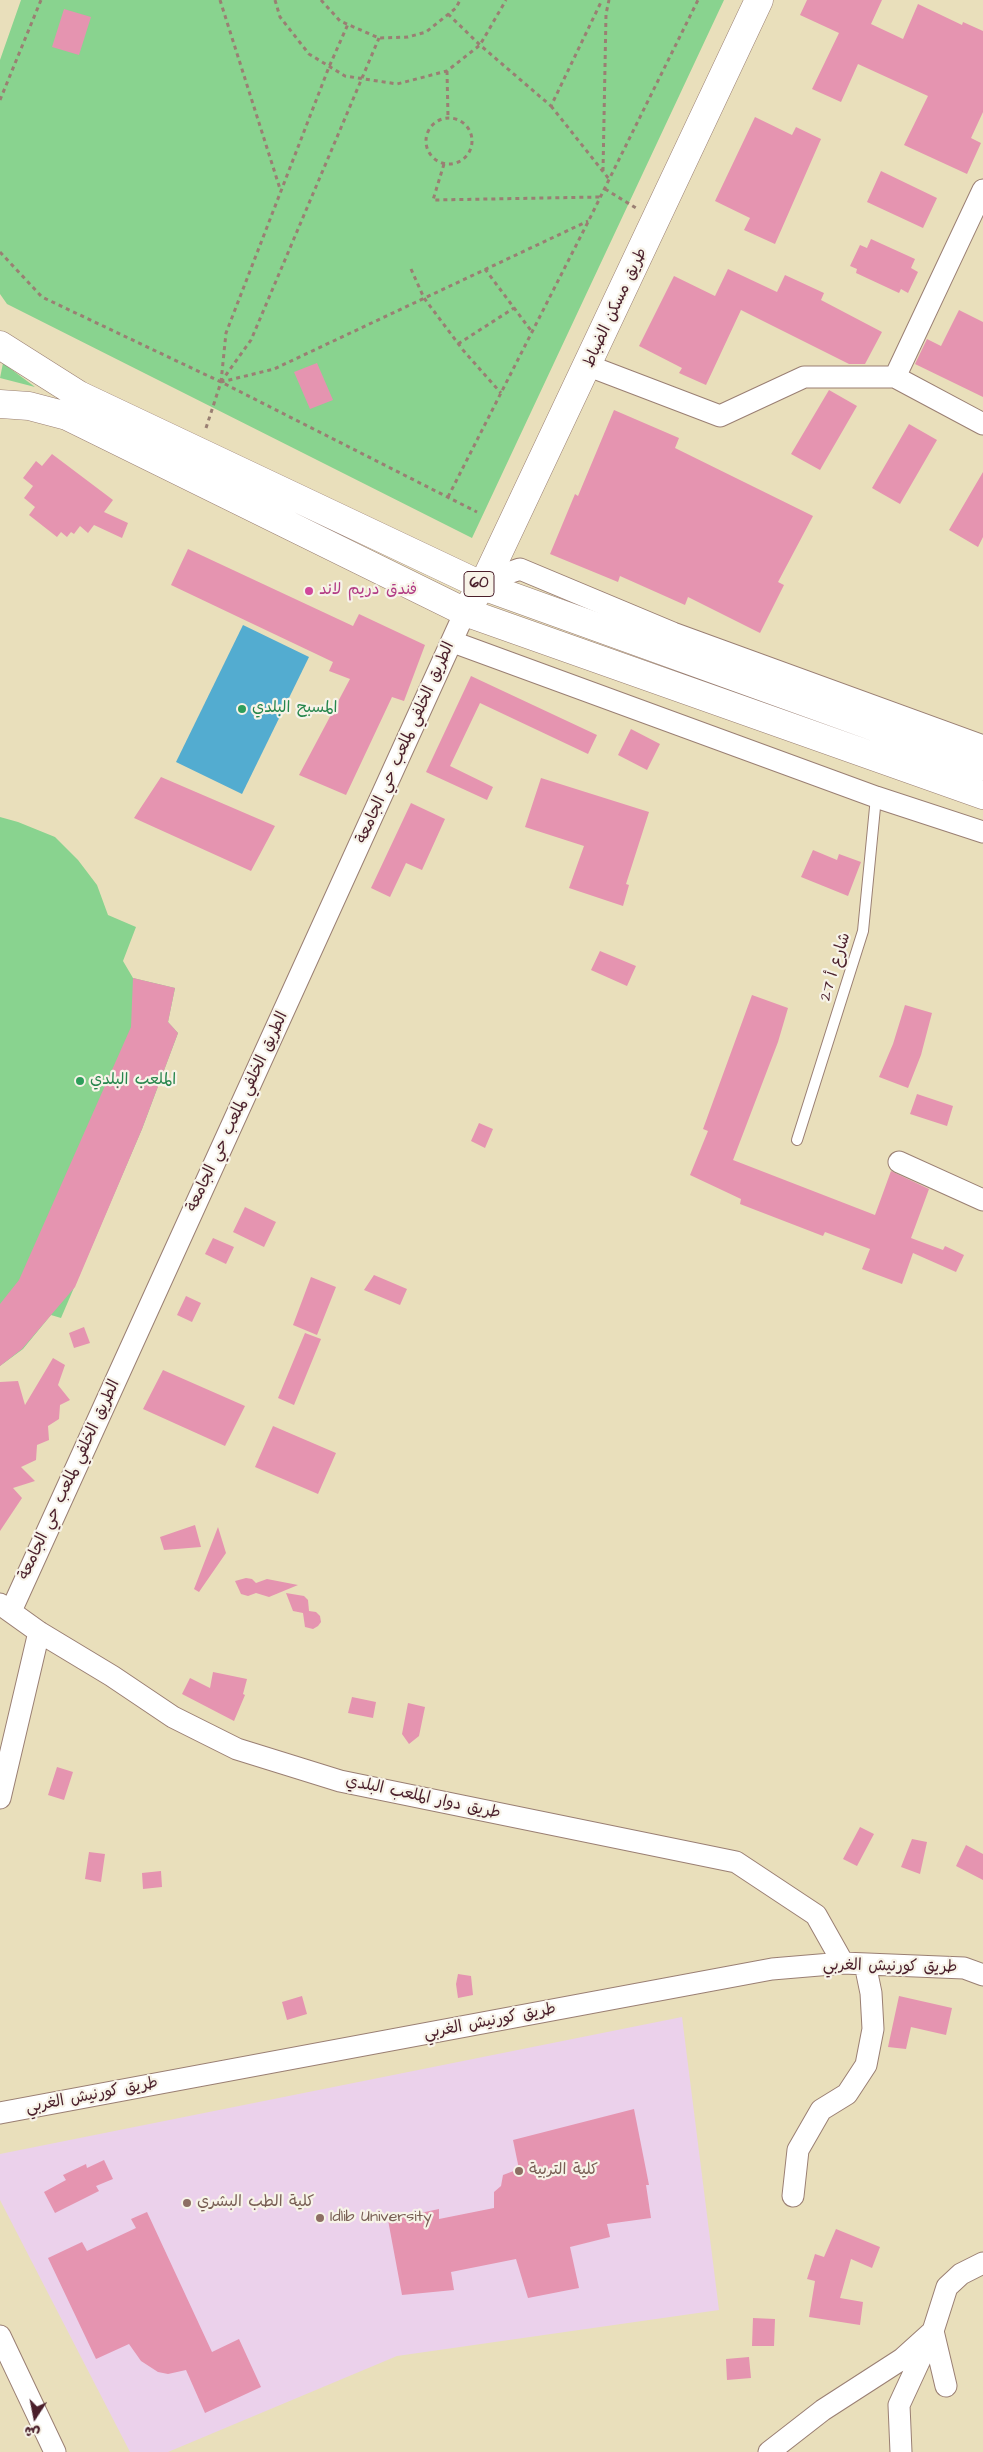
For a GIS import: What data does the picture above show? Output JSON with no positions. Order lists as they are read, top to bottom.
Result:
{
  "streets": {
    "main road": ["طريق مسكن الضباط", "60"],
    "street": ["الطريق الخلفي لملعب حي الجامعة", "طريق دوار الملعب البلدي", "طريق كورنيش الغربي"],
    "lane": ["شارع أ 27"]
  },
  "crossings": [
    ["طريق مسكن الضباط", "60"],
    ["طريق مسكن الضباط", "الطريق الخلفي لملعب حي الجامعة"],
    ["60", "الطريق الخلفي لملعب حي الجامعة"],
    ["الطريق الخلفي لملعب حي الجامعة", "طريق دوار الملعب البلدي"],
    ["طريق دوار الملعب البلدي", "طريق كورنيش الغربي"]
  ],
  "places": [
    "فندق دريم لاند",
    "المسبح البلدي",
    "الملعب البلدي",
    "كلية التربية",
    "كلية الطب البشري",
    "Idlib University"
  ],
  "north": "bottom"
}
